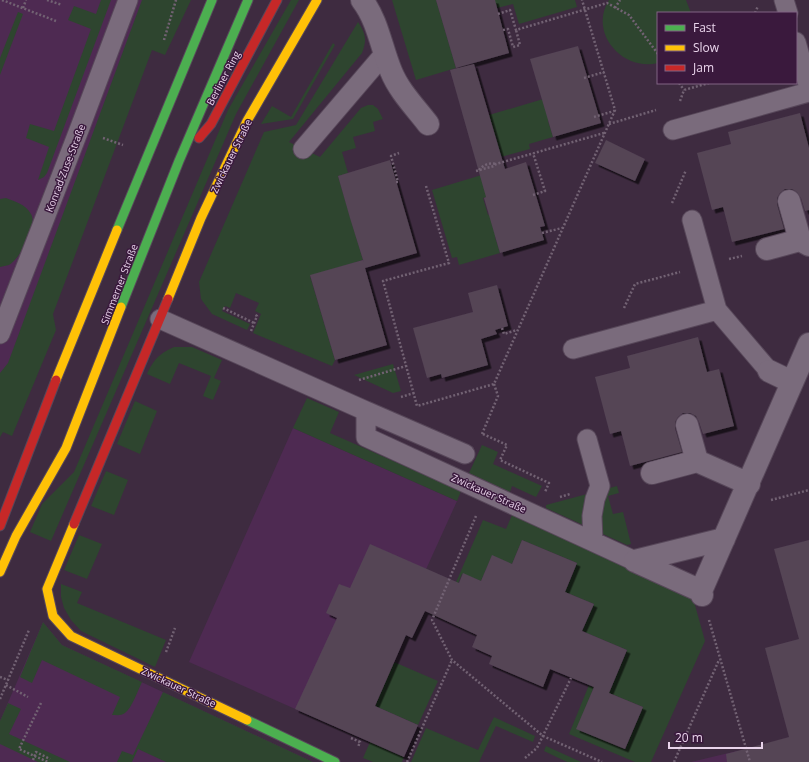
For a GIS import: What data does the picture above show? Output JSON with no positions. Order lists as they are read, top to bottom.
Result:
{
  "streets": {
    "street": ["Berliner Ring", "Zwickauer Straße", "Simmerner Straße"],
    "lane": ["Konrad-Zuse-Straße"]
  },
  "crossings": [
    ["Berliner Ring", "Simmerner Straße"]
  ],
  "legend": ["Fast", "Slow", "Jam"],
  "scale_bar": "20 m"
}
